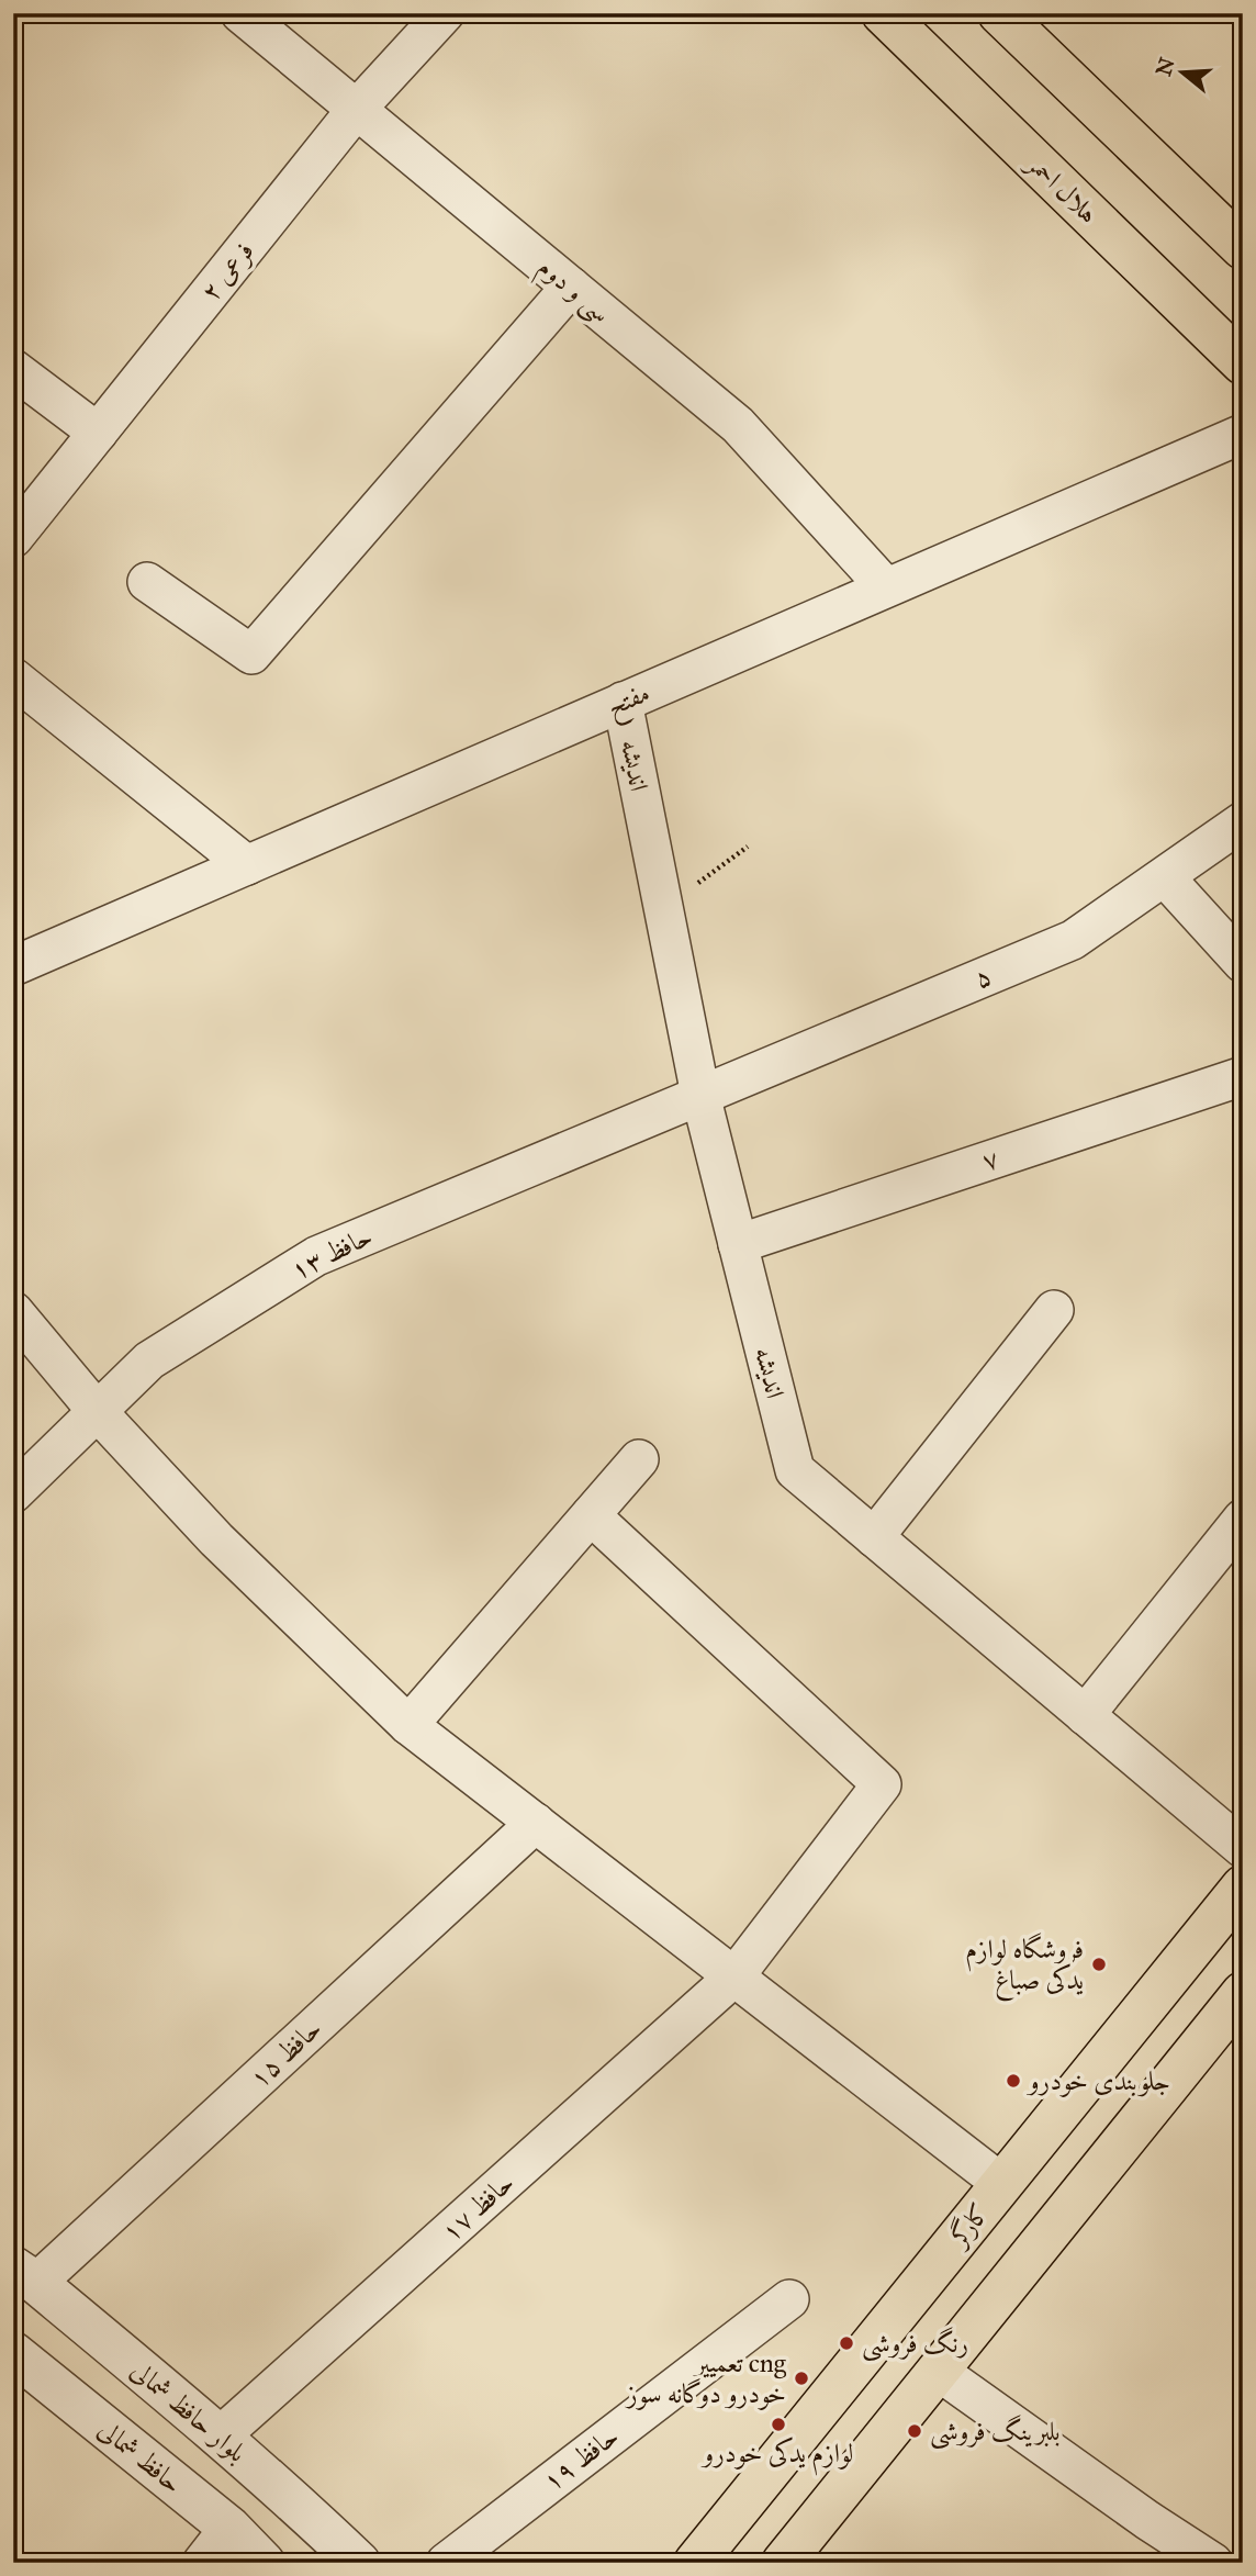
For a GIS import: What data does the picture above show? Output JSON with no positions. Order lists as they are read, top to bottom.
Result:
{
  "streets": {
    "main road": ["هلال احمر", "کارگر"],
    "street": [
      "فرعی ۲",
      "سی و دوم",
      "مفتح",
      "اندیشه",
      "۵",
      "۷",
      "حافظ ۱۳",
      "حافظ ۱۵",
      "حافظ ۱۷",
      "بلوار حافظ شمالی",
      "حافظ شمالی",
      "حافظ ۱۹"
    ]
  },
  "crossings": [
    ["فرعی ۲", "سی و دوم"],
    ["سی و دوم", "مفتح"],
    ["مفتح", "اندیشه"],
    ["اندیشه", "۵"],
    ["اندیشه", "۷"],
    ["اندیشه", "حافظ ۱۳"],
    ["۵", "حافظ ۱۳"],
    ["حافظ ۱۵", "بلوار حافظ شمالی"],
    ["حافظ ۱۷", "بلوار حافظ شمالی"]
  ],
  "places": [
    "فروشگاه لوازم یدکی صباغ",
    "جلوبندی خودرو",
    "رنگ فروشی",
    "تعمییر cng خودرو دوگانه سوز",
    "لوازم یدکی خودرو",
    "بلبرینگ فروشی"
  ],
  "north": "left"
}
